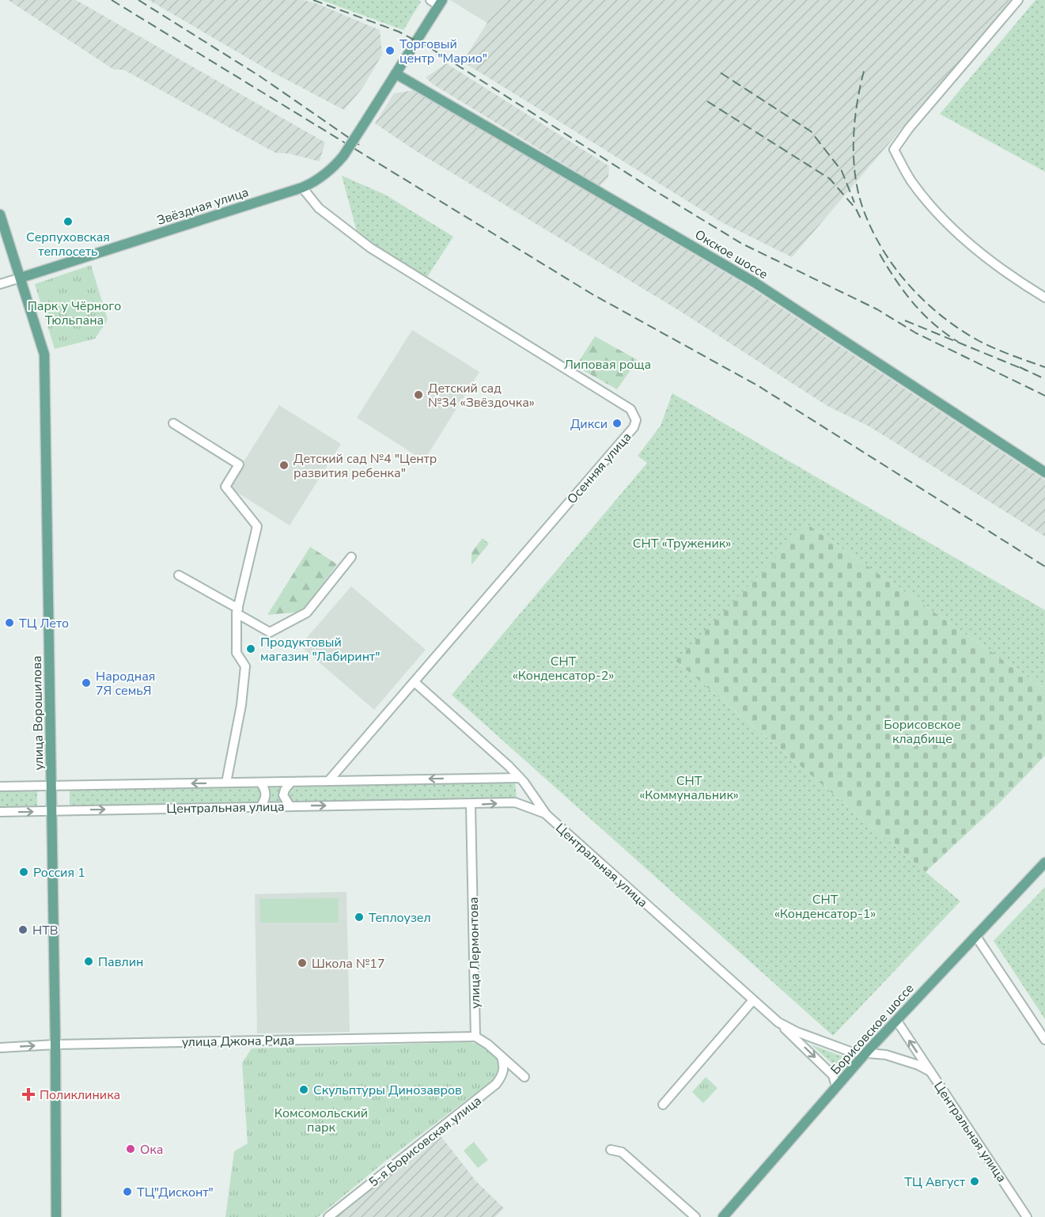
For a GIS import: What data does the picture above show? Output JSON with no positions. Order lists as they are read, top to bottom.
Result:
{
  "streets": {
    "main road": [
      "Звёздная улица",
      "Окское шоссе",
      "улица Ворошилова",
      "Борисовское шоссе"
    ],
    "street": [
      "Осенняя улица",
      "Центральная улица",
      "улица Лермонтова",
      "улица Джона Рида",
      "5-я Борисовская улица"
    ]
  },
  "crossings": [
    ["Звёздная улица", "Окское шоссе"],
    ["Звёздная улица", "Осенняя улица"],
    ["Звёздная улица", "улица Ворошилова"],
    ["Осенняя улица", "Центральная улица"],
    ["улица Ворошилова", "Центральная улица"],
    ["улица Ворошилова", "улица Джона Рида"],
    ["Центральная улица", "улица Лермонтова"],
    ["Центральная улица", "Борисовское шоссе"],
    ["улица Лермонтова", "улица Джона Рида"]
  ],
  "parks": [
    "Парк у Чёрного Тюльпана",
    "Липовая роща",
    "СНТ «Труженик»",
    "СНТ «Конденсатор-2»",
    "Борисовское кладбище",
    "СНТ «Коммунальник»",
    "СНТ «Конденсатор-1»",
    "Комсомольский парк"
  ],
  "places": {
    "other": [
      "Торговый центр \"Марио\"",
      "Серпуховская теплосеть",
      "Детский сад №34 «Звёздочка»",
      "Дикси",
      "Детский сад №4 \"Центр развития ребенка\"",
      "ТЦ Лето",
      "Продуктовый магазин \"Лабиринт\"",
      "Народная 7Я семьЯ",
      "Россия 1",
      "Теплоузел",
      "НТВ",
      "Павлин",
      "Школа №17",
      "Скульптуры Динозавров",
      "Ока",
      "ТЦ Август",
      "ТЦ\"Дисконт\""
    ],
    "health": ["Поликлиника"]
  }
}
